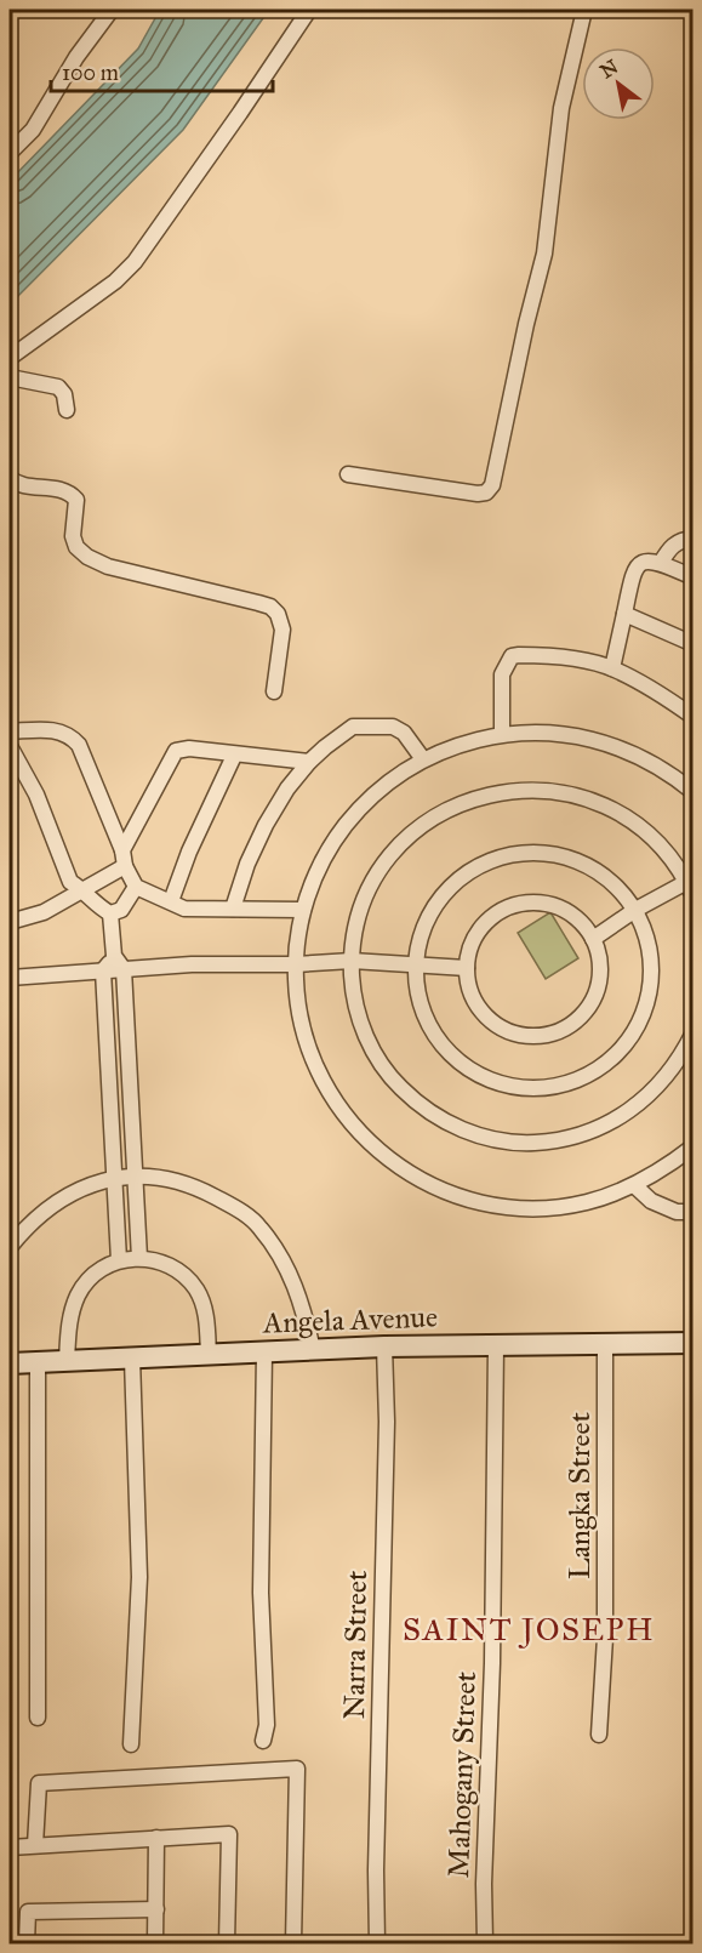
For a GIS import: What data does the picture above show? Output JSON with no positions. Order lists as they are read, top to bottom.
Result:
{
  "streets": {
    "main road": ["Angela Avenue"],
    "street": ["Langka Street", "Narra Street", "Mahogany Street"]
  },
  "crossings": [
    ["Angela Avenue", "Langka Street"],
    ["Angela Avenue", "Narra Street"],
    ["Angela Avenue", "Mahogany Street"]
  ],
  "districts": ["SAINT JOSEPH"],
  "scale_bar": "100 m",
  "north": "top left"
}
